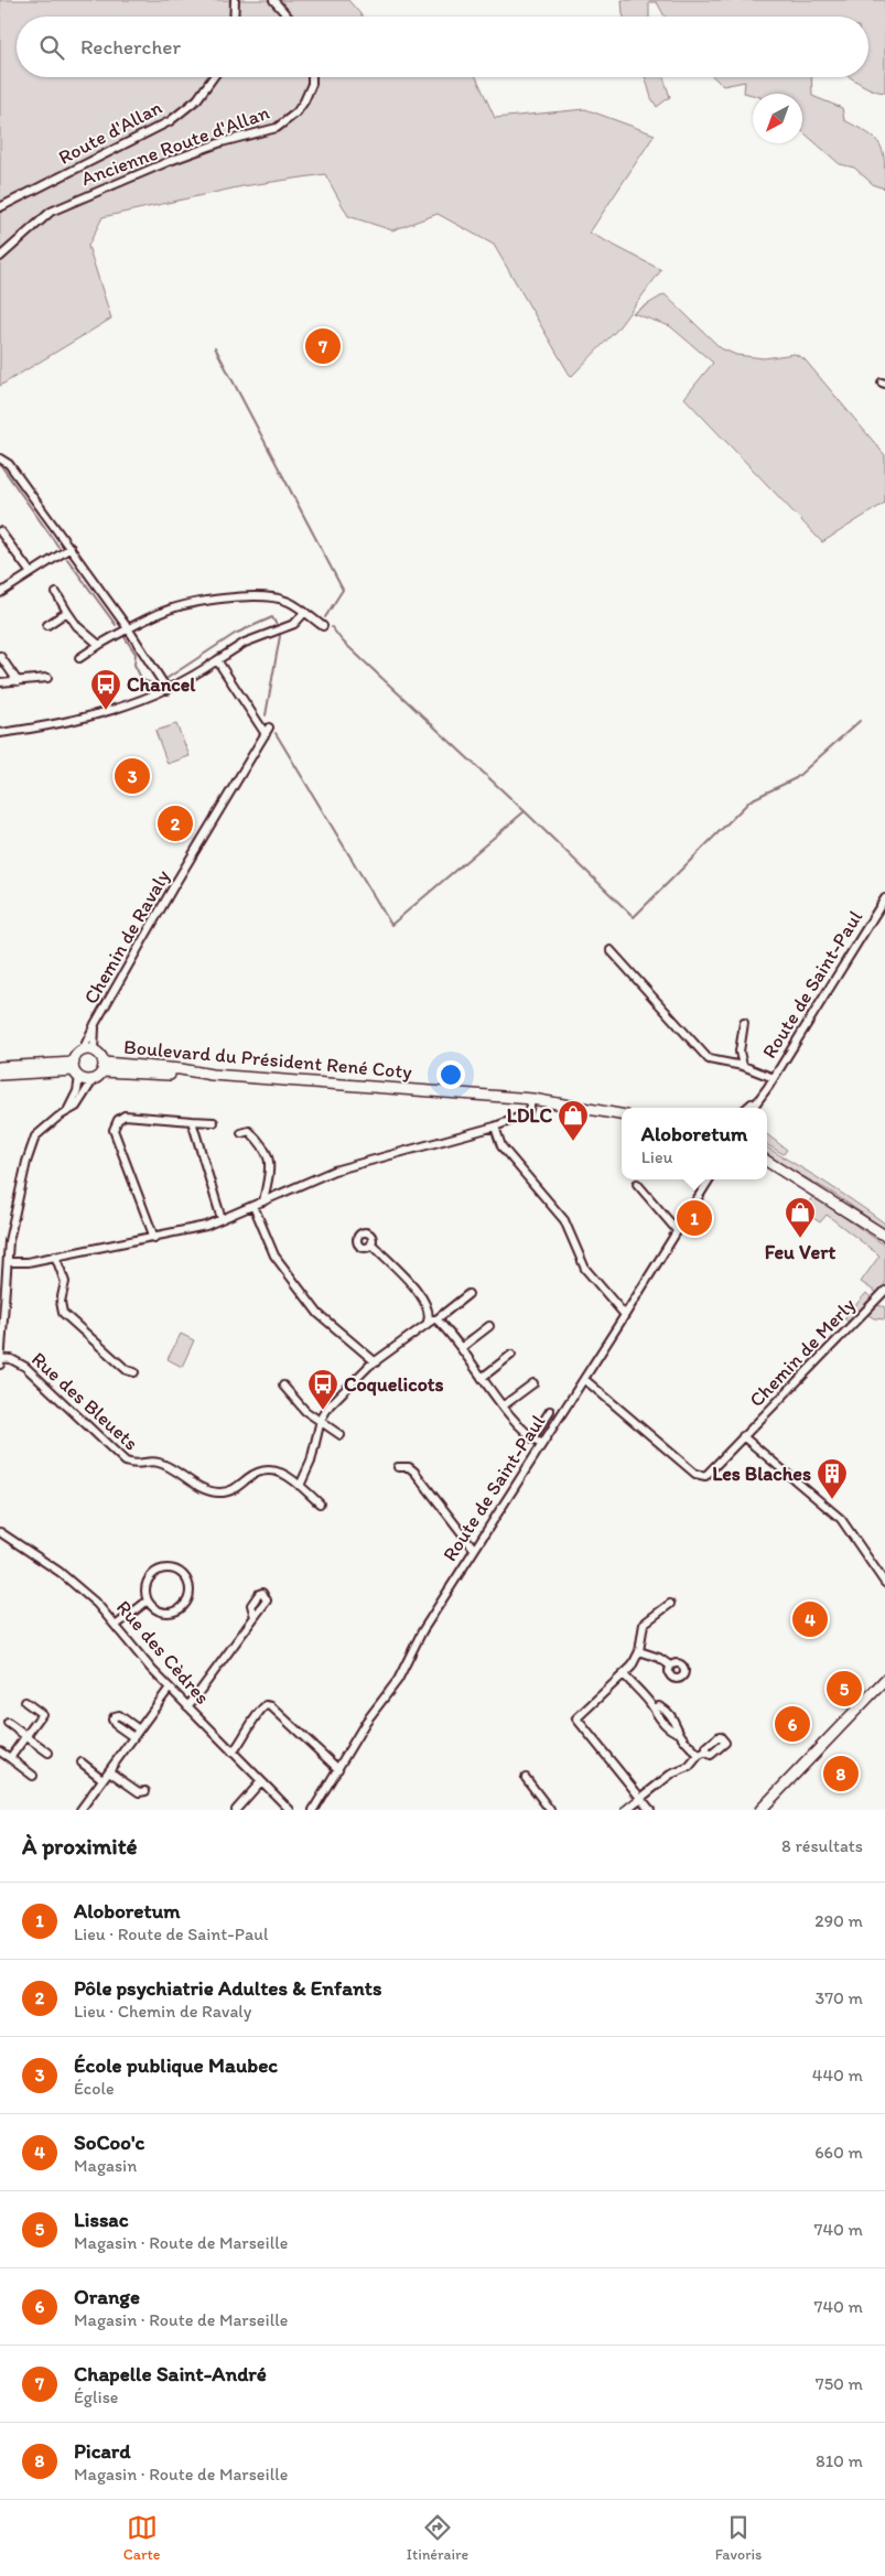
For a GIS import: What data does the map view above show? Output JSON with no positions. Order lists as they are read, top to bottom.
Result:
{
  "streets": {
    "main road": ["Boulevard du Président René Coty"],
    "street": [
      "Route d'Allan",
      "Ancienne Route d'Allan",
      "Chemin de Ravaly",
      "Route de Saint-Paul",
      "Chemin de Merly",
      "Rue des Bleuets",
      "Rue des Cèdres"
    ]
  },
  "crossings": [
    ["Chemin de Ravaly", "Boulevard du Président René Coty"],
    ["Route de Saint-Paul", "Chemin de Merly"]
  ],
  "places": {
    "bus stop": ["Chancel", "Coquelicots"],
    "shop": ["LDLC", "Feu Vert"],
    "building": ["Les Blaches"]
  },
  "north": "bottom left",
  "page": {
    "search": "Rechercher",
    "pins": [
      "7",
      "3",
      "2",
      "1",
      "4",
      "5",
      "6",
      "8"
    ],
    "popup": ["Aloboretum", "Lieu"],
    "heading": ["À proximité", "8 résultats"],
    "list": [
      {
        "mark": "1",
        "name": "Aloboretum",
        "note": "Lieu · Route de Saint-Paul",
        "value": "290 m"
      },
      {
        "mark": "2",
        "name": "Pôle psychiatrie Adultes & Enfants",
        "note": "Lieu · Chemin de Ravaly",
        "value": "370 m"
      },
      {
        "mark": "3",
        "name": "École publique Maubec",
        "note": "École",
        "value": "440 m"
      },
      {
        "mark": "4",
        "name": "SoCoo'c",
        "note": "Magasin",
        "value": "660 m"
      },
      {
        "mark": "5",
        "name": "Lissac",
        "note": "Magasin · Route de Marseille",
        "value": "740 m"
      },
      {
        "mark": "6",
        "name": "Orange",
        "note": "Magasin · Route de Marseille",
        "value": "740 m"
      },
      {
        "mark": "7",
        "name": "Chapelle Saint-André",
        "note": "Église",
        "value": "750 m"
      },
      {
        "mark": "8",
        "name": "Picard",
        "note": "Magasin · Route de Marseille",
        "value": "810 m"
      }
    ],
    "nav": ["Carte", "Itinéraire", "Favoris"]
  }
}
